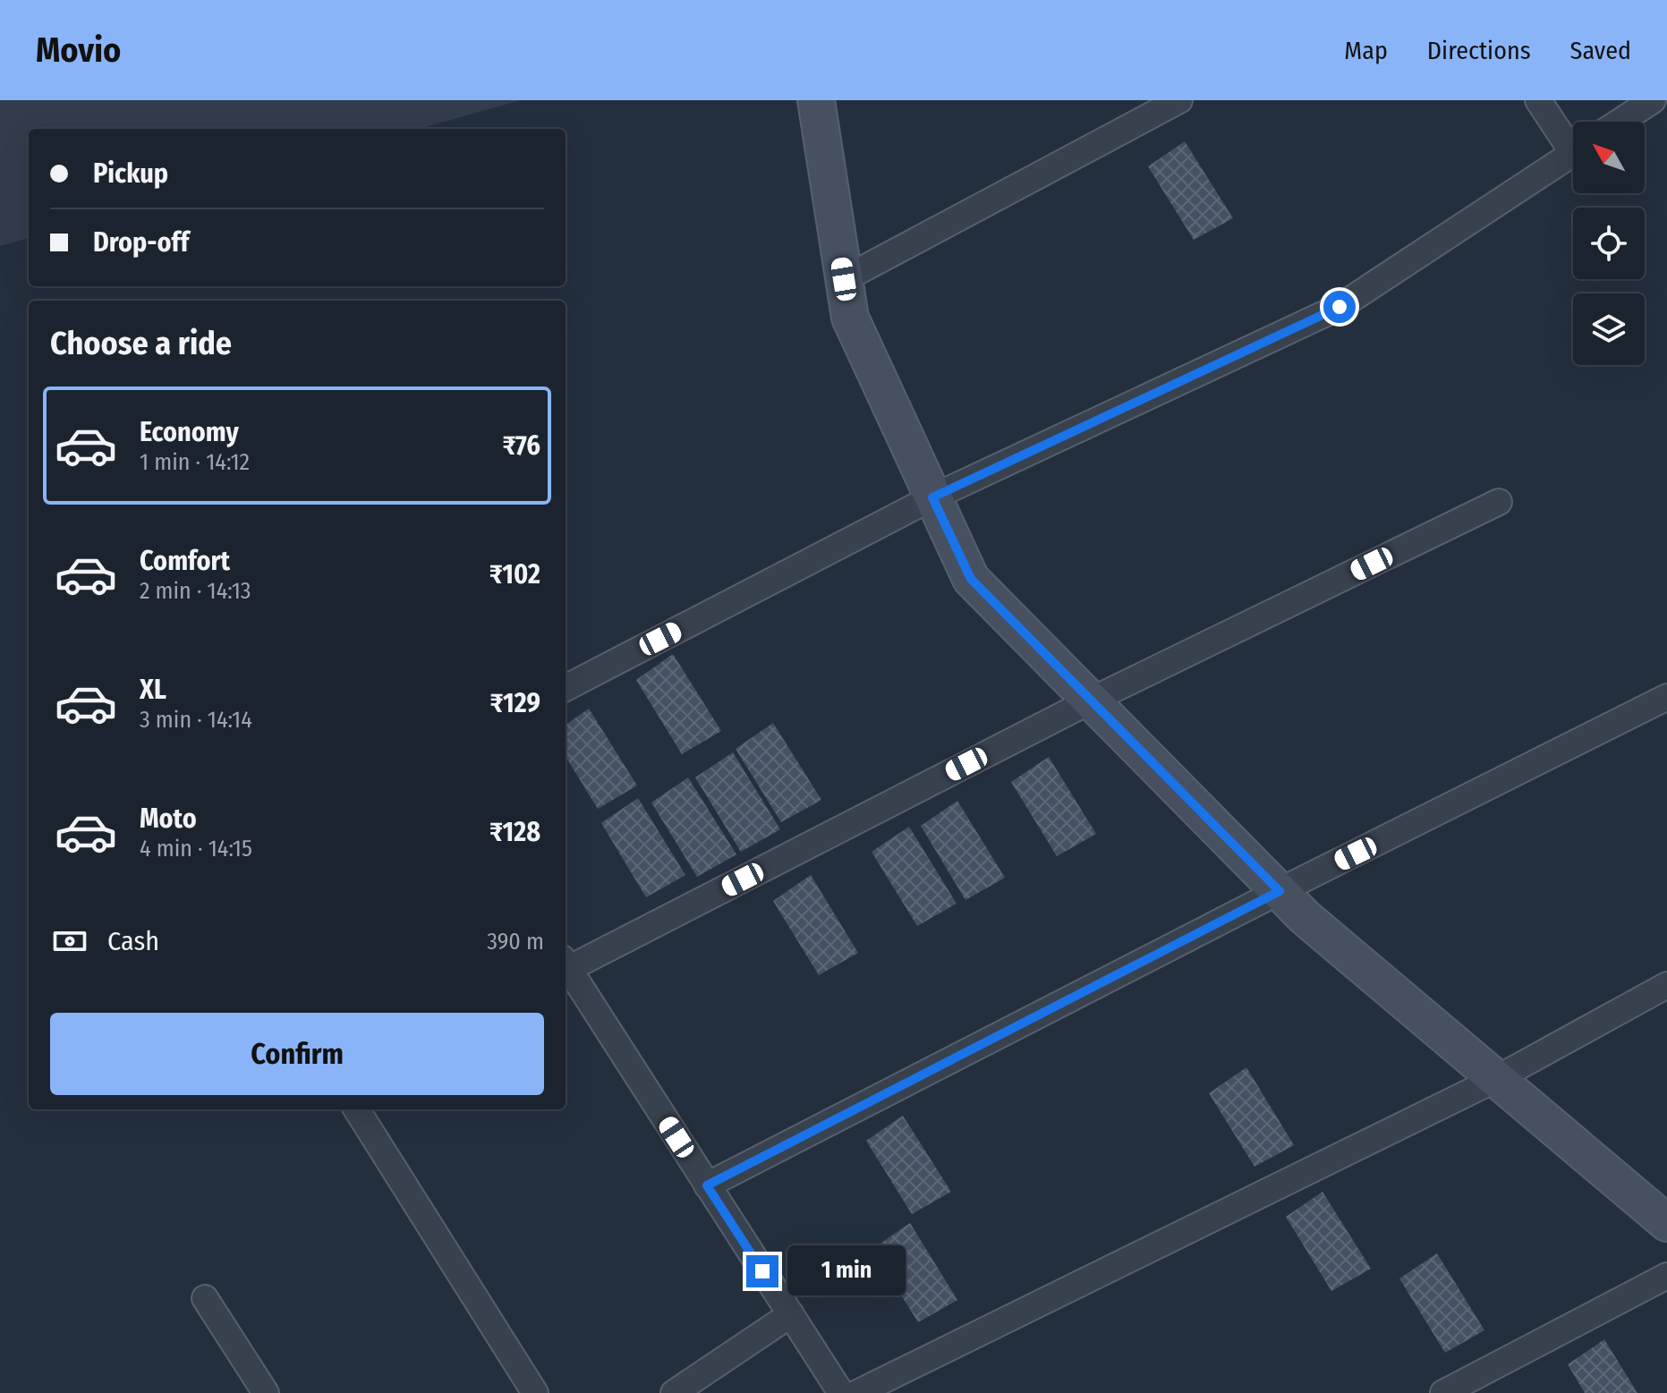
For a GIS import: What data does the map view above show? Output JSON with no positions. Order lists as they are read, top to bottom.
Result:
{
  "north": "top left",
  "page": {
    "header": "Movio",
    "nav": ["Map", "Directions", "Saved"],
    "banner": ["Pickup", "Drop-off"],
    "heading": "Choose a ride",
    "list": [
      {
        "name": "Economy",
        "note": "1 min · 14:12",
        "value": "₹76"
      },
      {
        "name": "Comfort",
        "note": "2 min · 14:13",
        "value": "₹102"
      },
      {
        "name": "XL",
        "note": "3 min · 14:14",
        "value": "₹129"
      },
      {
        "name": "Moto",
        "note": "4 min · 14:15",
        "value": "₹128"
      }
    ],
    "pay": ["Cash", "390 m"],
    "buttons": "Confirm",
    "bubble": "1 min"
  }
}
